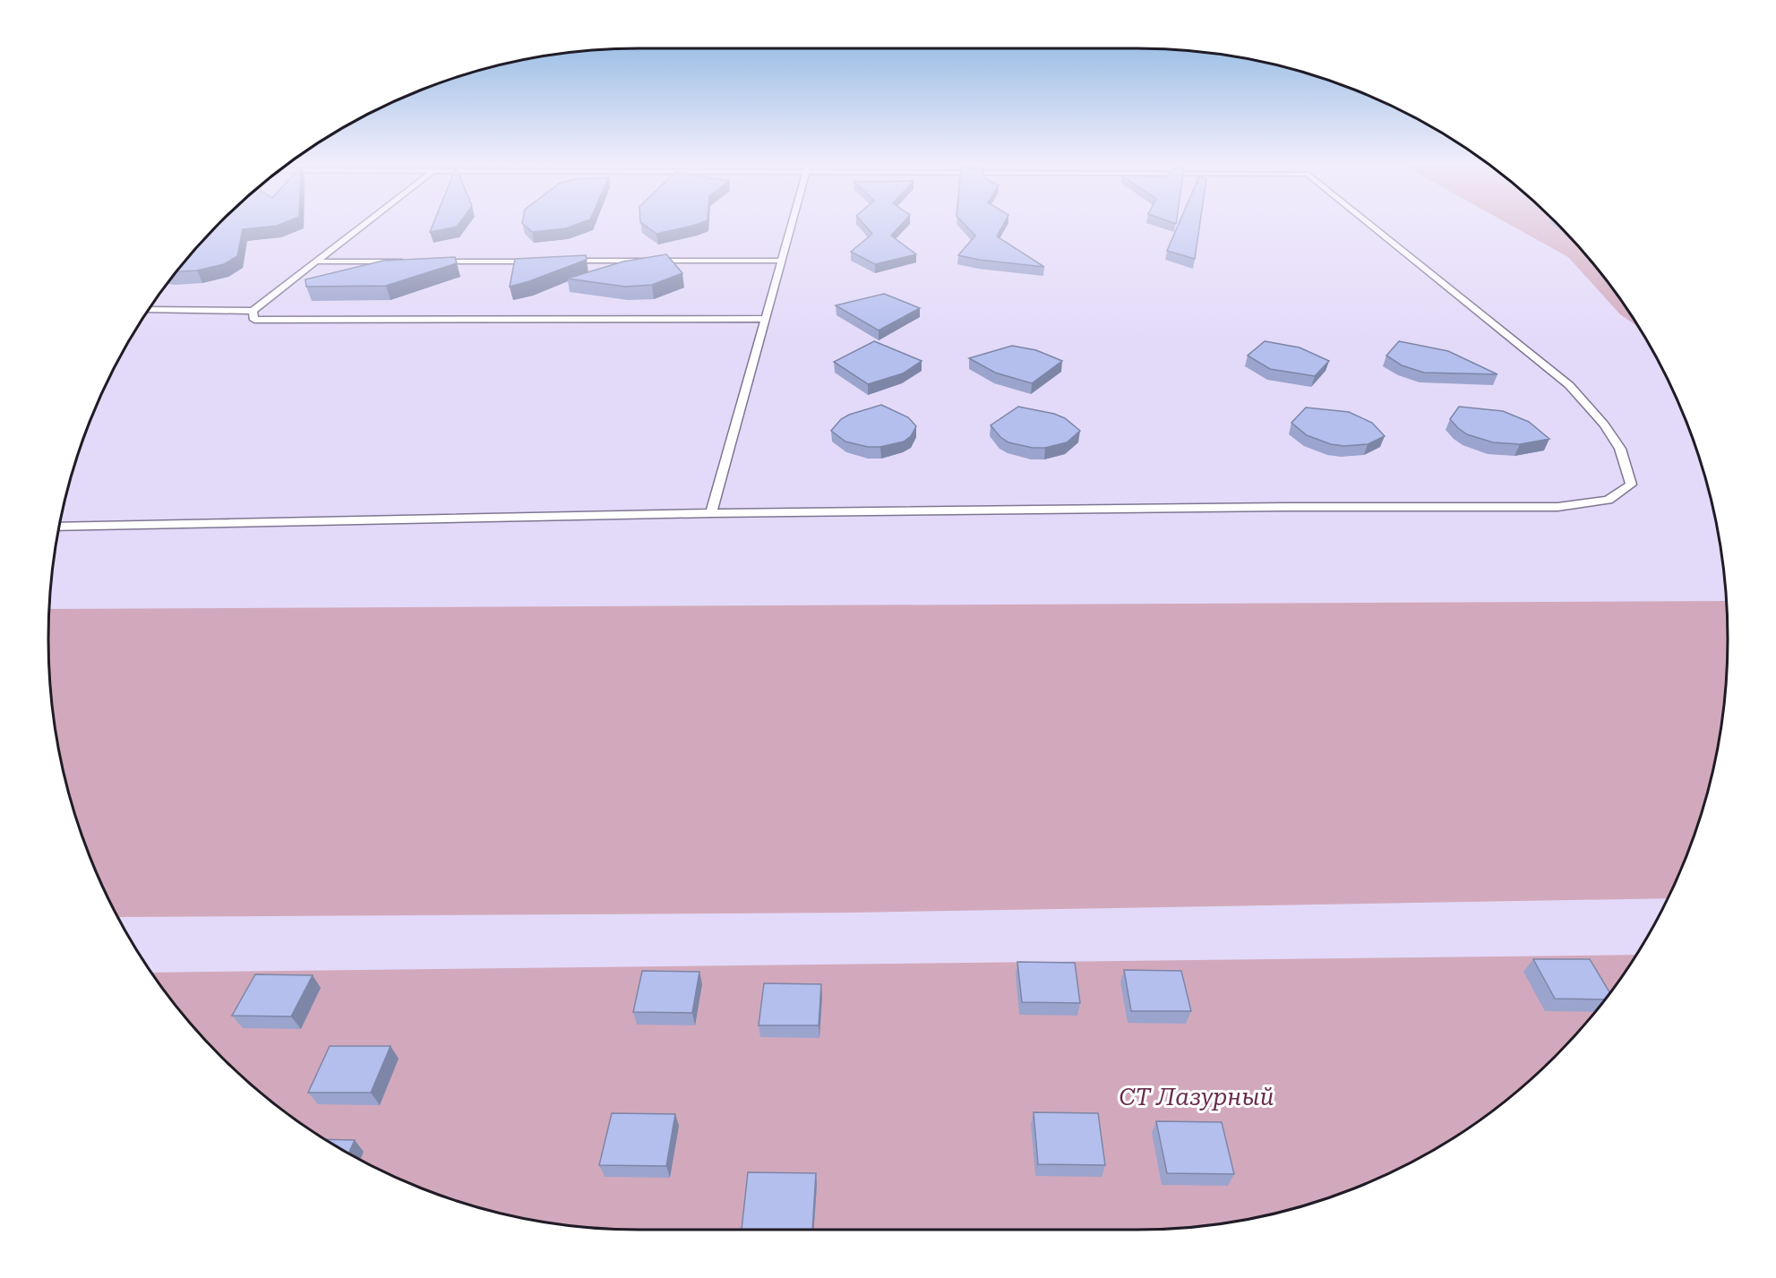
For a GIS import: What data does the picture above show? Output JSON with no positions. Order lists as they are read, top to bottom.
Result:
{
  "parks": ["СТ Лазурный"]
}
